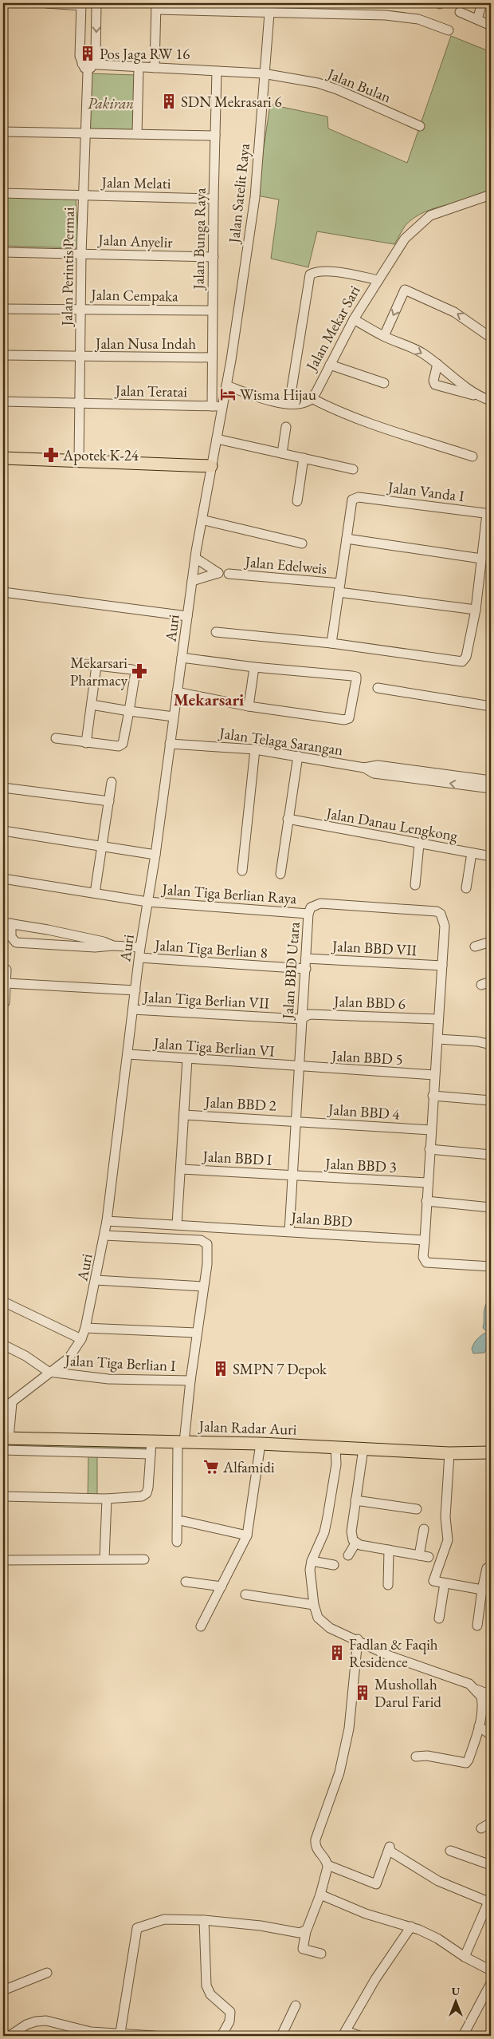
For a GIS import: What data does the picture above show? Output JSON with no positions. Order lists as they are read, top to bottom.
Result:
{
  "streets": {
    "main road": ["Jalan Radar Auri"],
    "street": [
      "Jalan Bulan",
      "Jalan Melati",
      "Jalan Satelit Raya",
      "Jalan Bunga Raya",
      "Jalan Anyelir",
      "Jalan Perintis Permai",
      "Jalan Cempaka",
      "Jalan Mekar Sari",
      "Jalan Nusa Indah",
      "Jalan Teratai",
      "Jalan Vanda I",
      "Jalan Edelweis",
      "Auri",
      "Jalan Telaga Sarangan",
      "Jalan Danau Lengkong",
      "Jalan Tiga Berlian Raya",
      "Jalan BBD VII",
      "Jalan Tiga Berlian 8",
      "Jalan BBD Utara",
      "Jalan Tiga Berlian VII",
      "Jalan BBD 6",
      "Jalan Tiga Berlian VI",
      "Jalan BBD 5",
      "Jalan BBD 2",
      "Jalan BBD 4",
      "Jalan BBD I",
      "Jalan BBD 3",
      "Jalan BBD",
      "Jalan Tiga Berlian I"
    ]
  },
  "crossings": [
    ["Jalan Bulan", "Jalan Satelit Raya"],
    ["Jalan Bulan", "Jalan Bunga Raya"],
    ["Jalan Melati", "Jalan Bunga Raya"],
    ["Jalan Melati", "Jalan Perintis Permai"],
    ["Jalan Bunga Raya", "Jalan Anyelir"],
    ["Jalan Bunga Raya", "Jalan Cempaka"],
    ["Jalan Bunga Raya", "Jalan Nusa Indah"],
    ["Jalan Bunga Raya", "Jalan Teratai"],
    ["Jalan Anyelir", "Jalan Perintis Permai"],
    ["Jalan Perintis Permai", "Jalan Cempaka"],
    ["Jalan Perintis Permai", "Jalan Nusa Indah"],
    ["Jalan Perintis Permai", "Jalan Teratai"],
    ["Auri", "Jalan Telaga Sarangan"],
    ["Auri", "Jalan Tiga Berlian Raya"],
    ["Auri", "Jalan Tiga Berlian 8"],
    ["Auri", "Jalan Tiga Berlian VII"],
    ["Auri", "Jalan Tiga Berlian VI"],
    ["Auri", "Jalan BBD"],
    ["Auri", "Jalan Tiga Berlian I"],
    ["Jalan Tiga Berlian Raya", "Jalan BBD Utara"],
    ["Jalan BBD VII", "Jalan BBD Utara"],
    ["Jalan Tiga Berlian 8", "Jalan BBD Utara"],
    ["Jalan BBD Utara", "Jalan Tiga Berlian VII"],
    ["Jalan BBD Utara", "Jalan BBD 6"],
    ["Jalan BBD Utara", "Jalan Tiga Berlian VI"],
    ["Jalan BBD Utara", "Jalan BBD 5"],
    ["Jalan BBD Utara", "Jalan BBD 2"],
    ["Jalan BBD Utara", "Jalan BBD 4"],
    ["Jalan BBD Utara", "Jalan BBD I"],
    ["Jalan BBD Utara", "Jalan BBD 3"],
    ["Jalan BBD Utara", "Jalan BBD"],
    ["Jalan Tiga Berlian VII", "Jalan BBD 6"],
    ["Jalan Tiga Berlian VI", "Jalan BBD 5"],
    ["Jalan BBD 2", "Jalan BBD 4"],
    ["Jalan BBD I", "Jalan BBD 3"]
  ],
  "districts": ["Mekarsari"],
  "parks": ["Pakiran"],
  "places": {
    "building": [
      "Pos Jaga RW 16",
      "SDN Mekrasari 6",
      "SMPN 7 Depok",
      "Fadlan & Faqih Residence",
      "Mushollah Darul Farid"
    ],
    "hotel": ["Wisma Hijau"],
    "pharmacy": ["Apotek K-24", "Mekarsari Pharmacy"],
    "supermarket": ["Alfamidi"]
  },
  "north": "top"
}
